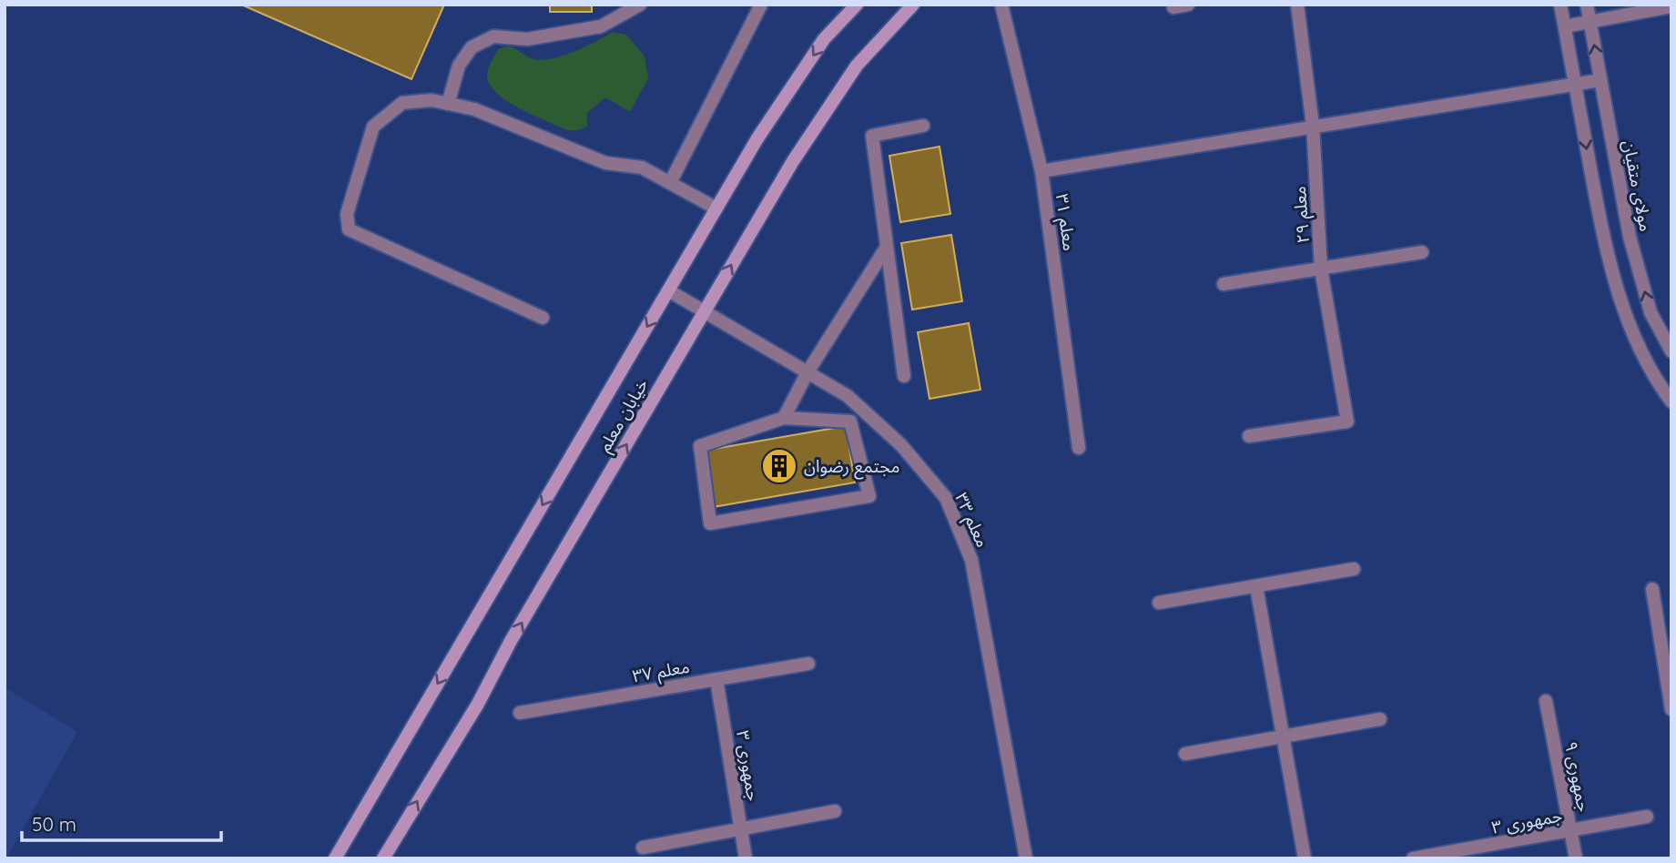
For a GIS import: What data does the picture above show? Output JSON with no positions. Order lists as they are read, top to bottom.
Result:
{
  "streets": {
    "main road": ["خیابان معلم"],
    "street": [
      "مولای متقیان",
      "معلم ۲۹",
      "معلم ۳۱",
      "معلم ۳۳",
      "معلم ۳۷",
      "جمهوری ۳",
      "جمهوری ۹"
    ]
  },
  "crossings": [
    ["خیابان معلم", "معلم ۳۳"],
    ["معلم ۳۷", "جمهوری ۳"],
    ["جمهوری ۳", "جمهوری ۹"]
  ],
  "places": {
    "building": ["مجتمع رضوان"]
  },
  "scale_bar": "50 m"
}
